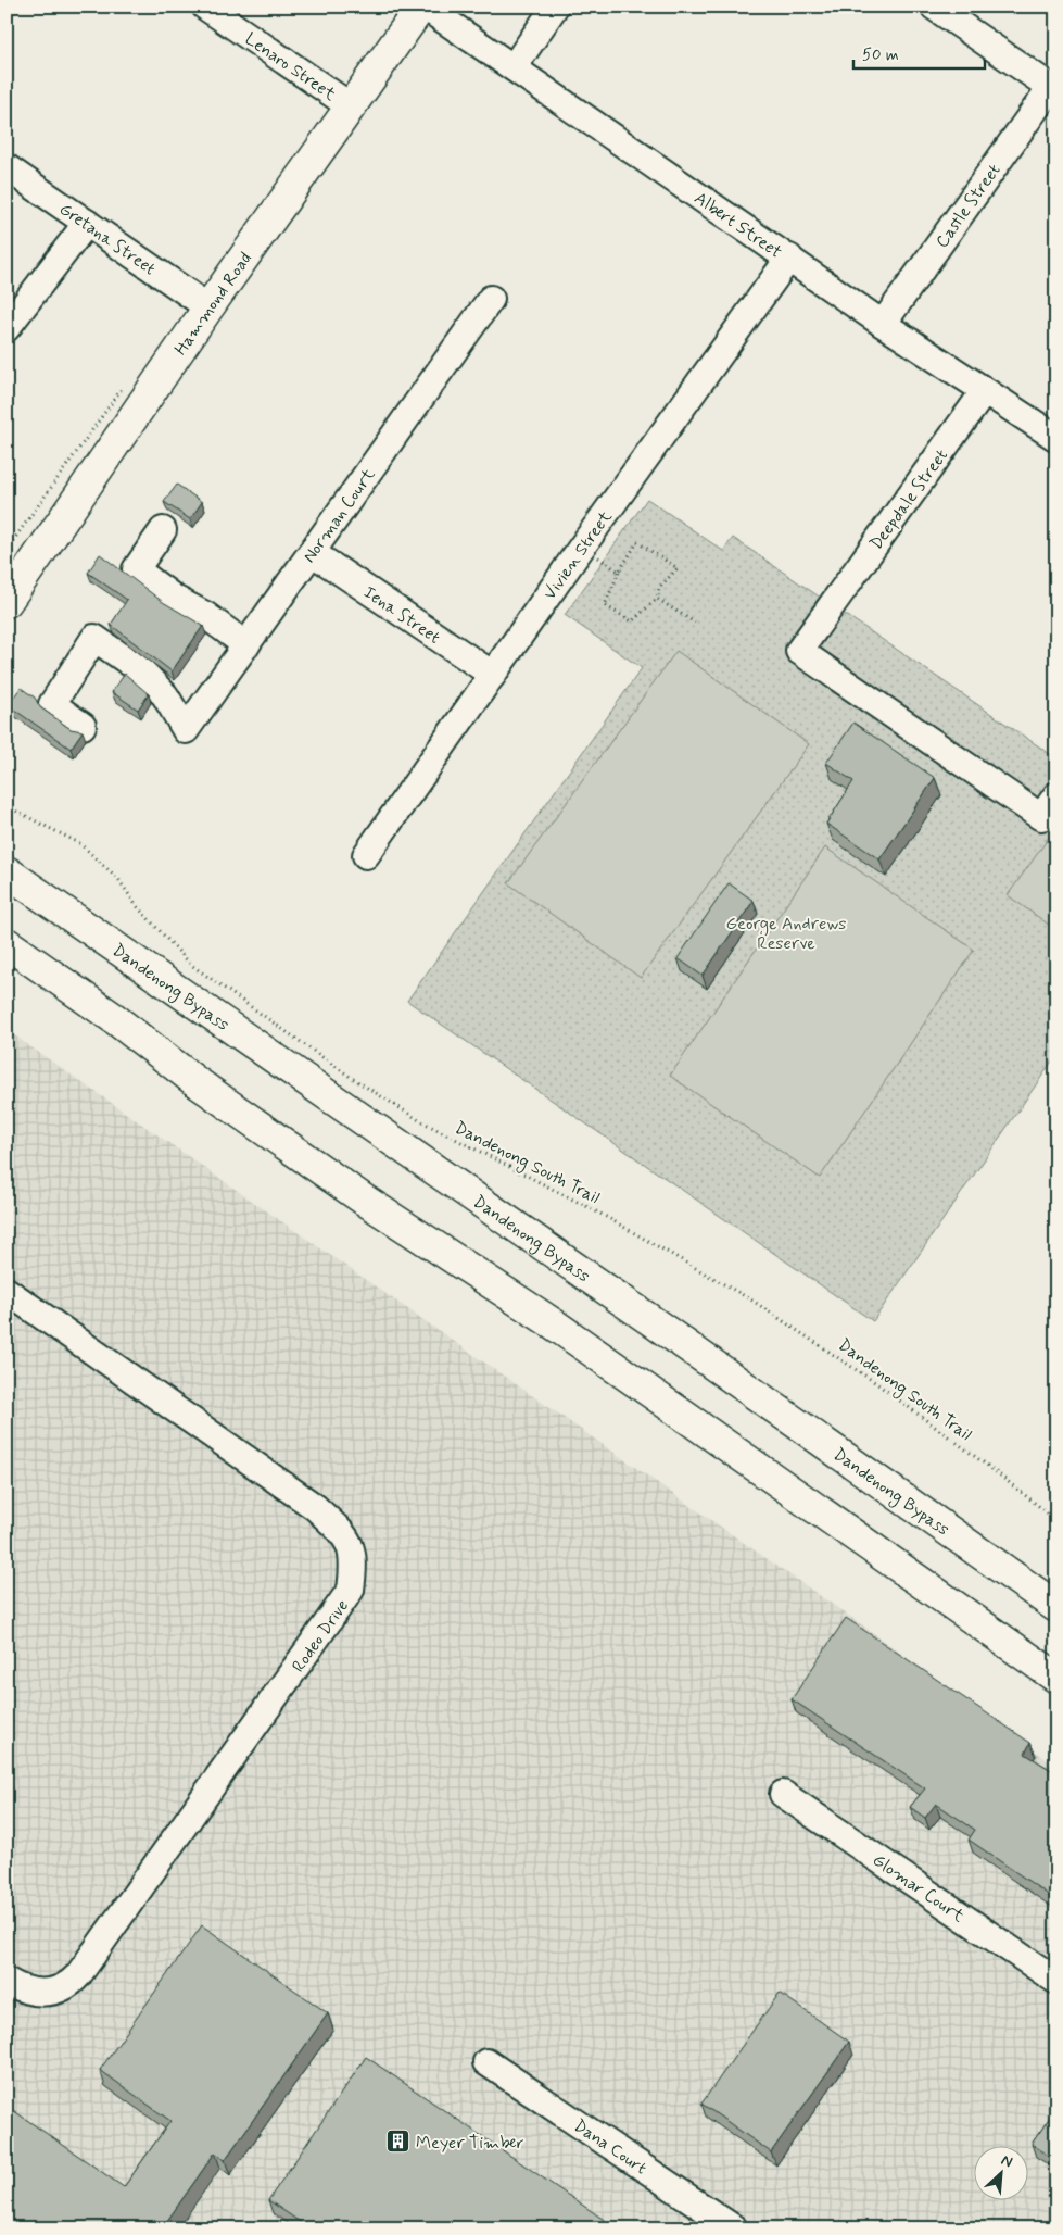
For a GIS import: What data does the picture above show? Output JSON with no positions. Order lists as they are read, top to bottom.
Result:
{
  "streets": {
    "main road": ["Hammond Road", "Dandenong Bypass"],
    "street": [
      "Lenaro Street",
      "Castle Street",
      "Albert Street",
      "Gretana Street",
      "Deepdale Street",
      "Norman Court",
      "Vivien Street",
      "Iena Street",
      "Rodeo Drive",
      "Glomar Court",
      "Dana Court"
    ],
    "path": ["Dandenong South Trail"]
  },
  "crossings": [
    ["Lenaro Street", "Hammond Road"],
    ["Castle Street", "Albert Street"],
    ["Albert Street", "Hammond Road"],
    ["Albert Street", "Deepdale Street"],
    ["Albert Street", "Vivien Street"],
    ["Gretana Street", "Hammond Road"],
    ["Norman Court", "Iena Street"],
    ["Vivien Street", "Iena Street"]
  ],
  "parks": ["George Andrews Reserve"],
  "places": {
    "building": ["Meyer Timber"]
  },
  "scale_bar": "50 m",
  "north": "top right"
}
